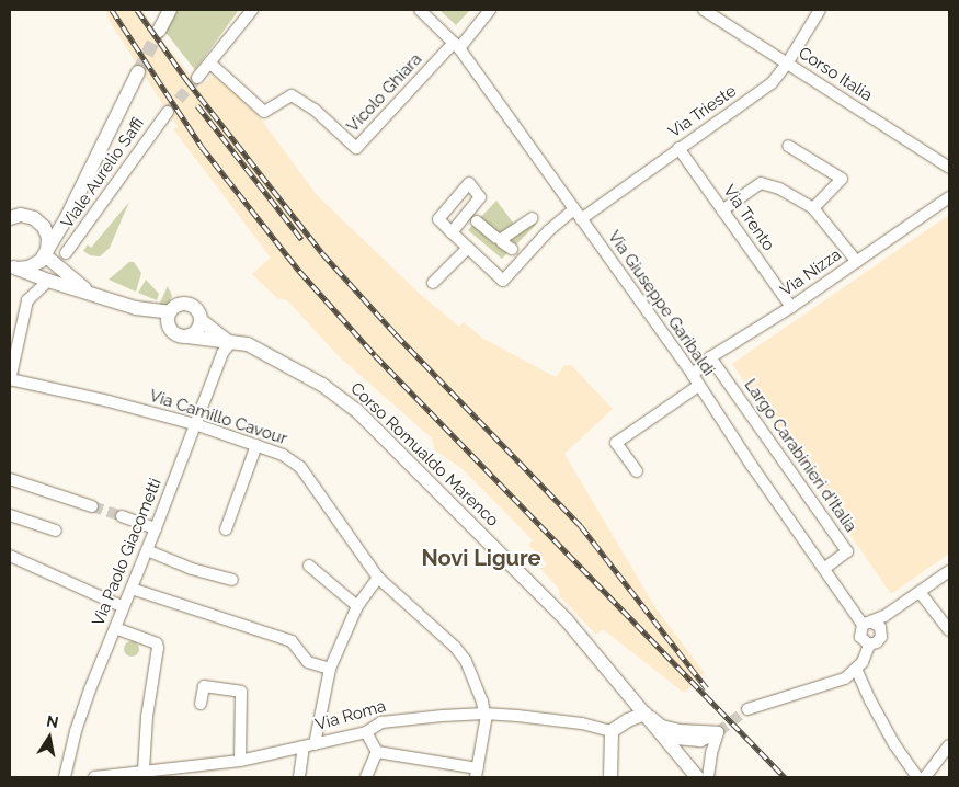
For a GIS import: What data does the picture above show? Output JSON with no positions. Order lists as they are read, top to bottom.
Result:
{
  "streets": {
    "main road": ["Corso Romualdo Marenco"],
    "street": [
      "Corso Italia",
      "Vicolo Ghiara",
      "Via Trieste",
      "Viale Aurelio Saffi",
      "Via Trento",
      "Via Nizza",
      "Via Giuseppe Garibaldi",
      "Via Camillo Cavour",
      "Largo Carabinieri d'Italia",
      "Via Paolo Giacometti",
      "Via Roma"
    ]
  },
  "crossings": [
    ["Corso Italia", "Via Trieste"],
    ["Vicolo Ghiara", "Via Giuseppe Garibaldi"],
    ["Via Trieste", "Via Trento"],
    ["Via Trieste", "Via Giuseppe Garibaldi"],
    ["Via Trento", "Via Nizza"],
    ["Via Nizza", "Via Giuseppe Garibaldi"],
    ["Via Nizza", "Largo Carabinieri d'Italia"],
    ["Via Giuseppe Garibaldi", "Largo Carabinieri d'Italia"],
    ["Via Camillo Cavour", "Via Paolo Giacometti"],
    ["Via Camillo Cavour", "Via Roma"],
    ["Corso Romualdo Marenco", "Via Paolo Giacometti"]
  ],
  "districts": ["Novi Ligure"],
  "north": "top"
}
